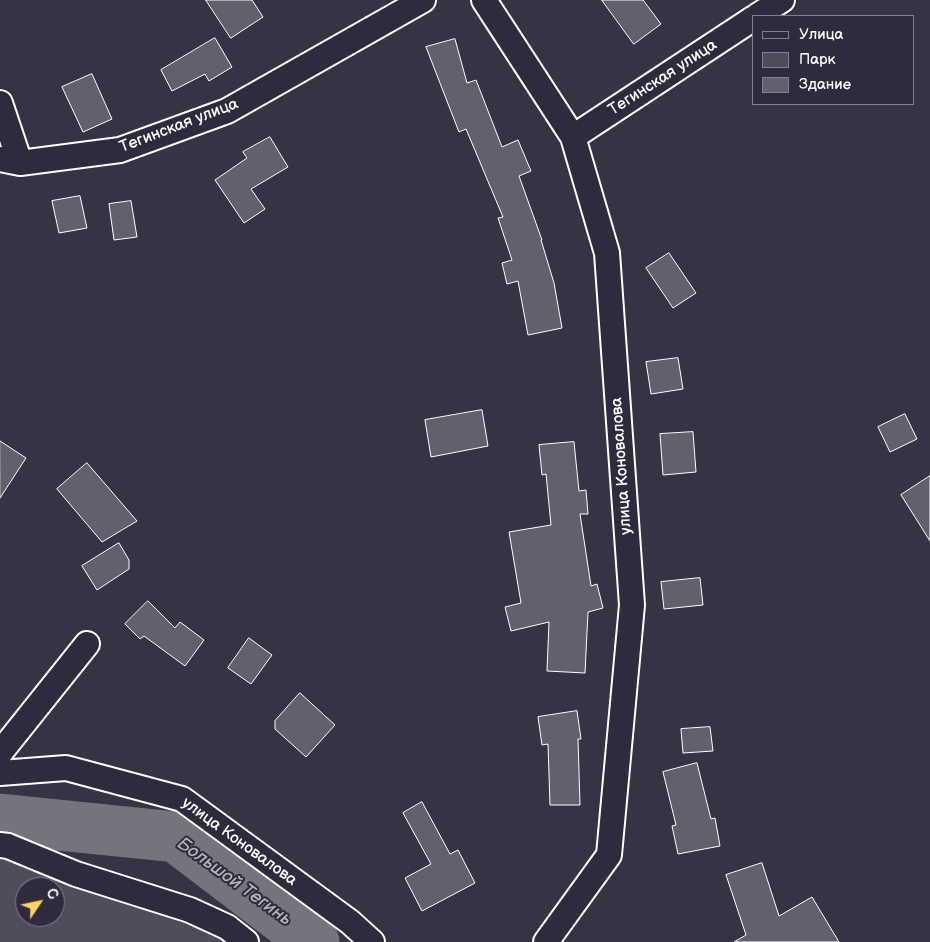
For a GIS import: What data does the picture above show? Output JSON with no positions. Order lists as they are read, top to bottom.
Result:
{
  "streets": {
    "street": ["Тегинская улица", "улица Коновалова"]
  },
  "crossings": [
    ["Тегинская улица", "улица Коновалова"]
  ],
  "water": ["Большой Тегинь"],
  "legend": ["Улица", "Парк", "Здание"],
  "north": "top right"
}
